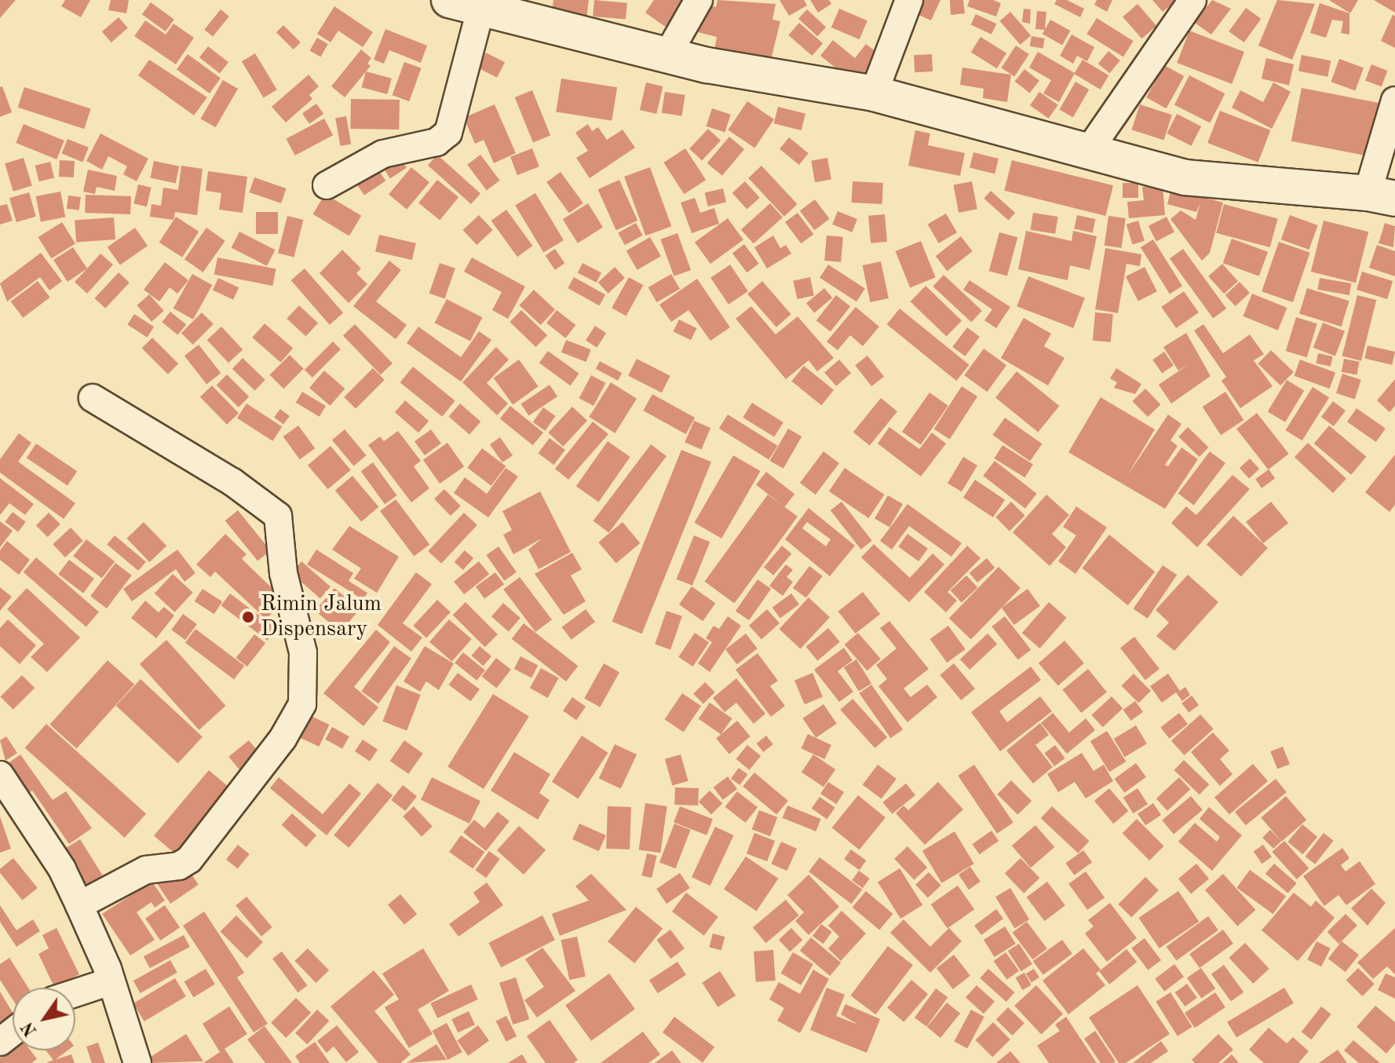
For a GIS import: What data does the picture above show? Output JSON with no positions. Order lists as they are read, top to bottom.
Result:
{
  "places": ["Rimin Jalum Dispensary"],
  "north": "bottom left"
}
